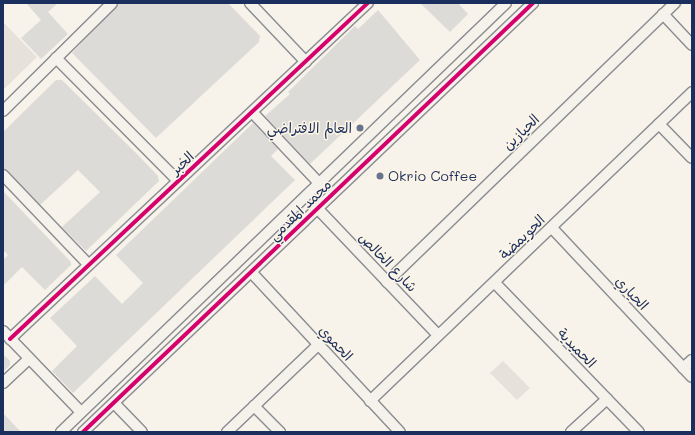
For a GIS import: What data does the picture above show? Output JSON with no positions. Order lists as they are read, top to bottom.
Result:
{
  "streets": {
    "street": [
      "الحيازين",
      "الخبر",
      "محمد المقدمي",
      "الحويمضة",
      "شارع الخالص",
      "الحياري",
      "الحموي",
      "الحميدية"
    ]
  },
  "crossings": [
    ["الحيازين", "شارع الخالص"],
    ["محمد المقدمي", "شارع الخالص"],
    ["محمد المقدمي", "الحموي"],
    ["الحويمضة", "شارع الخالص"],
    ["الحويمضة", "الحياري"],
    ["الحويمضة", "الحموي"],
    ["الحويمضة", "الحميدية"]
  ],
  "places": ["العالم الافتراضي", "Okrio Coffee"]
}
